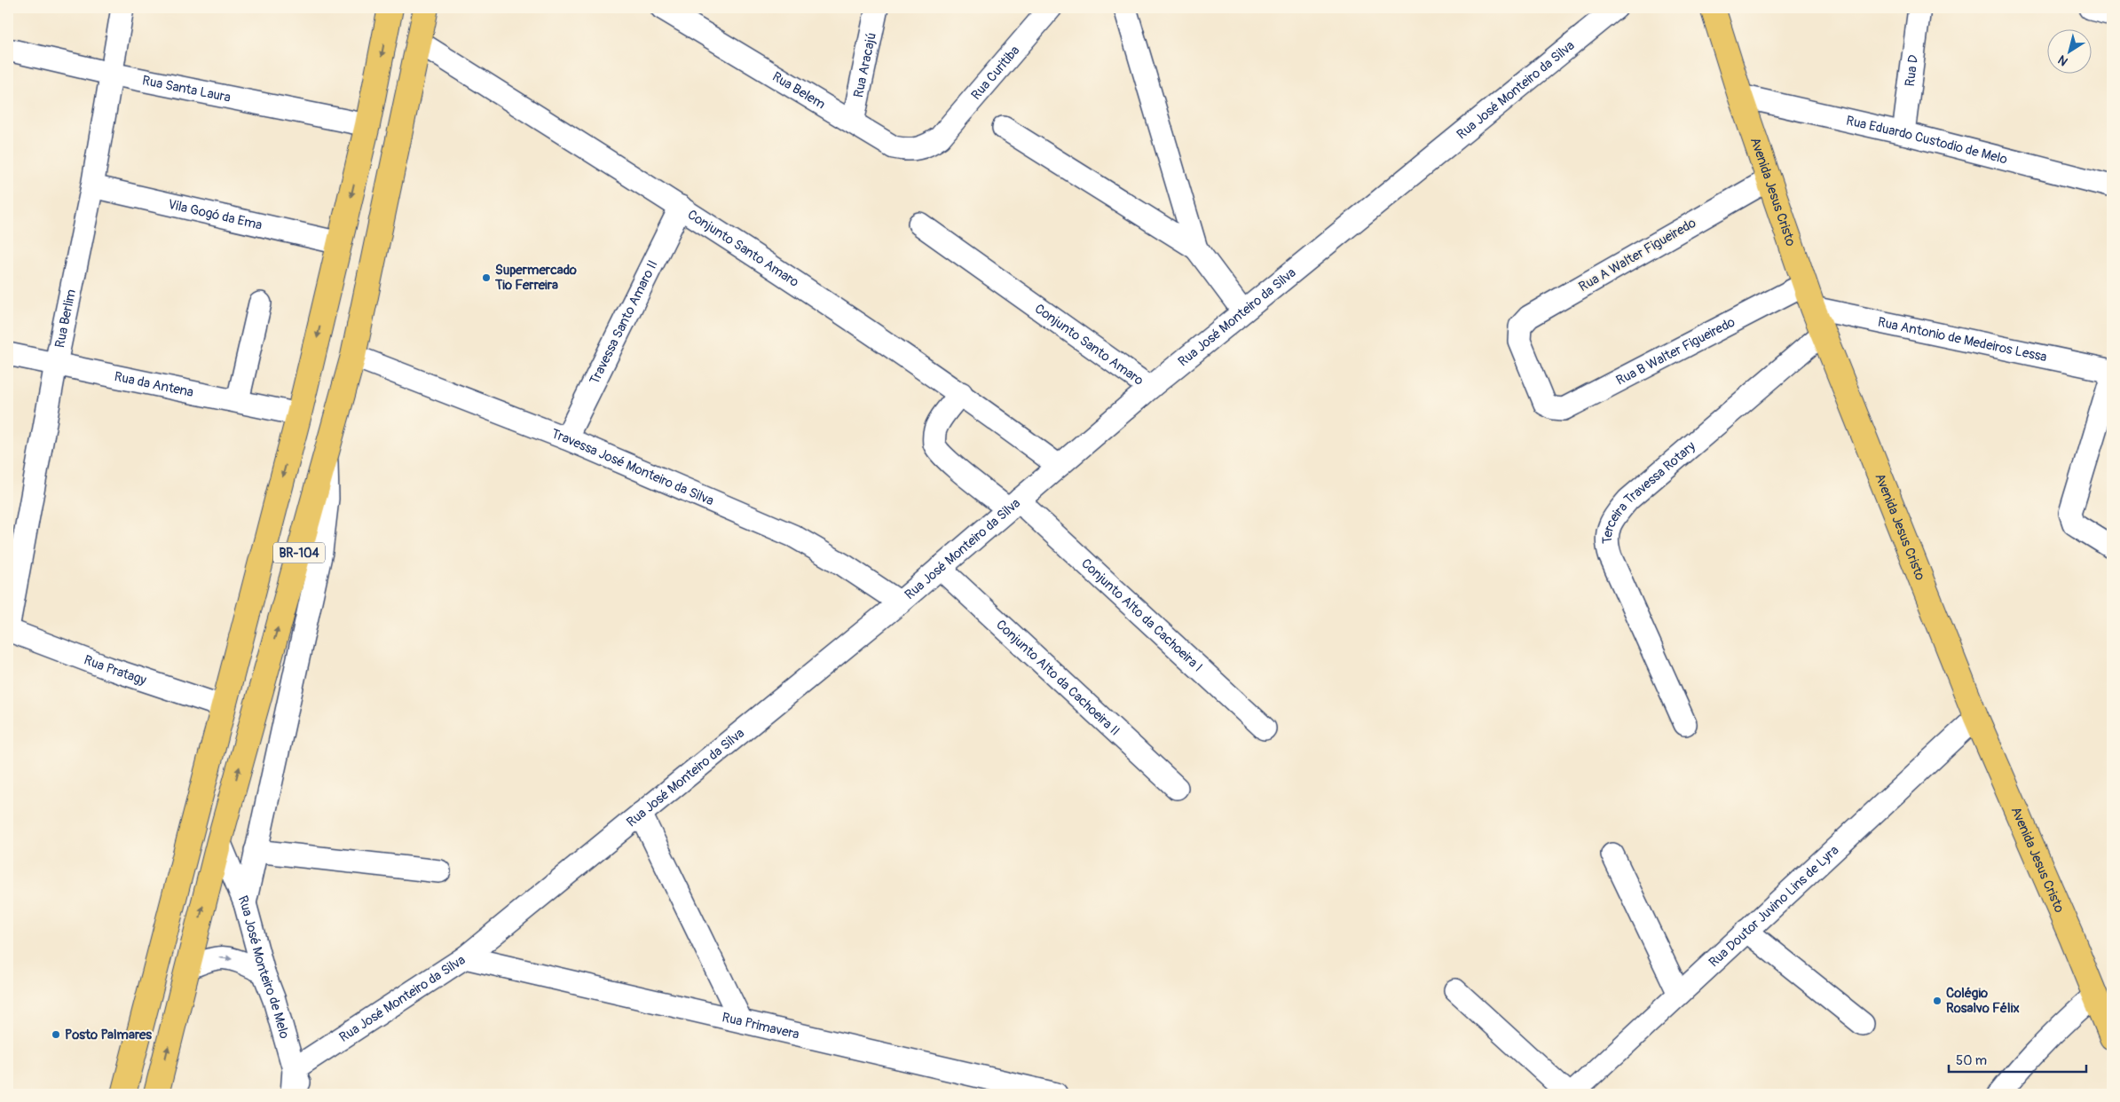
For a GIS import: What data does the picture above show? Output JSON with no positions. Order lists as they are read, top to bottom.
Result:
{
  "streets": {
    "main road": ["Avenida Jesus Cristo", "BR-104"],
    "street": [
      "Rua Aracajú",
      "Rua D",
      "Rua Curitiba",
      "Rua Santa Laura",
      "Rua José Monteiro da Silva",
      "Rua Belem",
      "Rua Eduardo Custodio de Melo",
      "Vila Gogó da Ema",
      "Conjunto Santo Amaro",
      "Rua A Walter Figueiredo",
      "Rua Berlim",
      "Travessa Santo Amaro II",
      "Rua Antonio de Medeiros Lessa",
      "Rua B Walter Figueiredo",
      "Rua da Antena",
      "Travessa José Monteiro da Silva",
      "Terceira Travessa Rotary",
      "Conjunto Alto da Cachoeira I",
      "Rua Pratagy",
      "Conjunto Alto da Cachoeira II",
      "Rua Doutor Juvino Lins de Lyra",
      "Rua José Monteiro de Melo",
      "Rua Primavera"
    ]
  },
  "crossings": [
    ["Rua Aracajú", "Rua Belem"],
    ["Rua D", "Rua Eduardo Custodio de Melo"],
    ["Rua Curitiba", "Rua Belem"],
    ["Rua Santa Laura", "Rua Berlim"],
    ["Rua Santa Laura", "BR-104"],
    ["Rua José Monteiro da Silva", "Conjunto Santo Amaro"],
    ["Rua José Monteiro da Silva", "Travessa José Monteiro da Silva"],
    ["Rua José Monteiro da Silva", "Conjunto Alto da Cachoeira I"],
    ["Rua José Monteiro da Silva", "Conjunto Alto da Cachoeira II"],
    ["Rua José Monteiro da Silva", "Rua José Monteiro de Melo"],
    ["Rua José Monteiro da Silva", "Rua Primavera"],
    ["Rua Eduardo Custodio de Melo", "Avenida Jesus Cristo"],
    ["Avenida Jesus Cristo", "Rua A Walter Figueiredo"],
    ["Avenida Jesus Cristo", "Rua Antonio de Medeiros Lessa"],
    ["Avenida Jesus Cristo", "Rua B Walter Figueiredo"],
    ["Avenida Jesus Cristo", "Terceira Travessa Rotary"],
    ["Avenida Jesus Cristo", "Rua Doutor Juvino Lins de Lyra"],
    ["Vila Gogó da Ema", "Rua Berlim"],
    ["Vila Gogó da Ema", "BR-104"],
    ["Conjunto Santo Amaro", "Travessa Santo Amaro II"],
    ["Conjunto Santo Amaro", "BR-104"],
    ["Conjunto Santo Amaro", "Conjunto Alto da Cachoeira I"],
    ["Rua A Walter Figueiredo", "Rua B Walter Figueiredo"],
    ["Rua Berlim", "Rua da Antena"],
    ["Rua Berlim", "Rua Pratagy"],
    ["Travessa Santo Amaro II", "Travessa José Monteiro da Silva"],
    ["Rua da Antena", "BR-104"],
    ["Travessa José Monteiro da Silva", "BR-104"],
    ["BR-104", "Rua Pratagy"],
    ["BR-104", "Rua José Monteiro de Melo"]
  ],
  "places": ["Supermercado Tio Ferreira", "Colégio Rosalvo Félix", "Posto Palmares"],
  "scale_bar": "50 m",
  "north": "bottom left"
}
